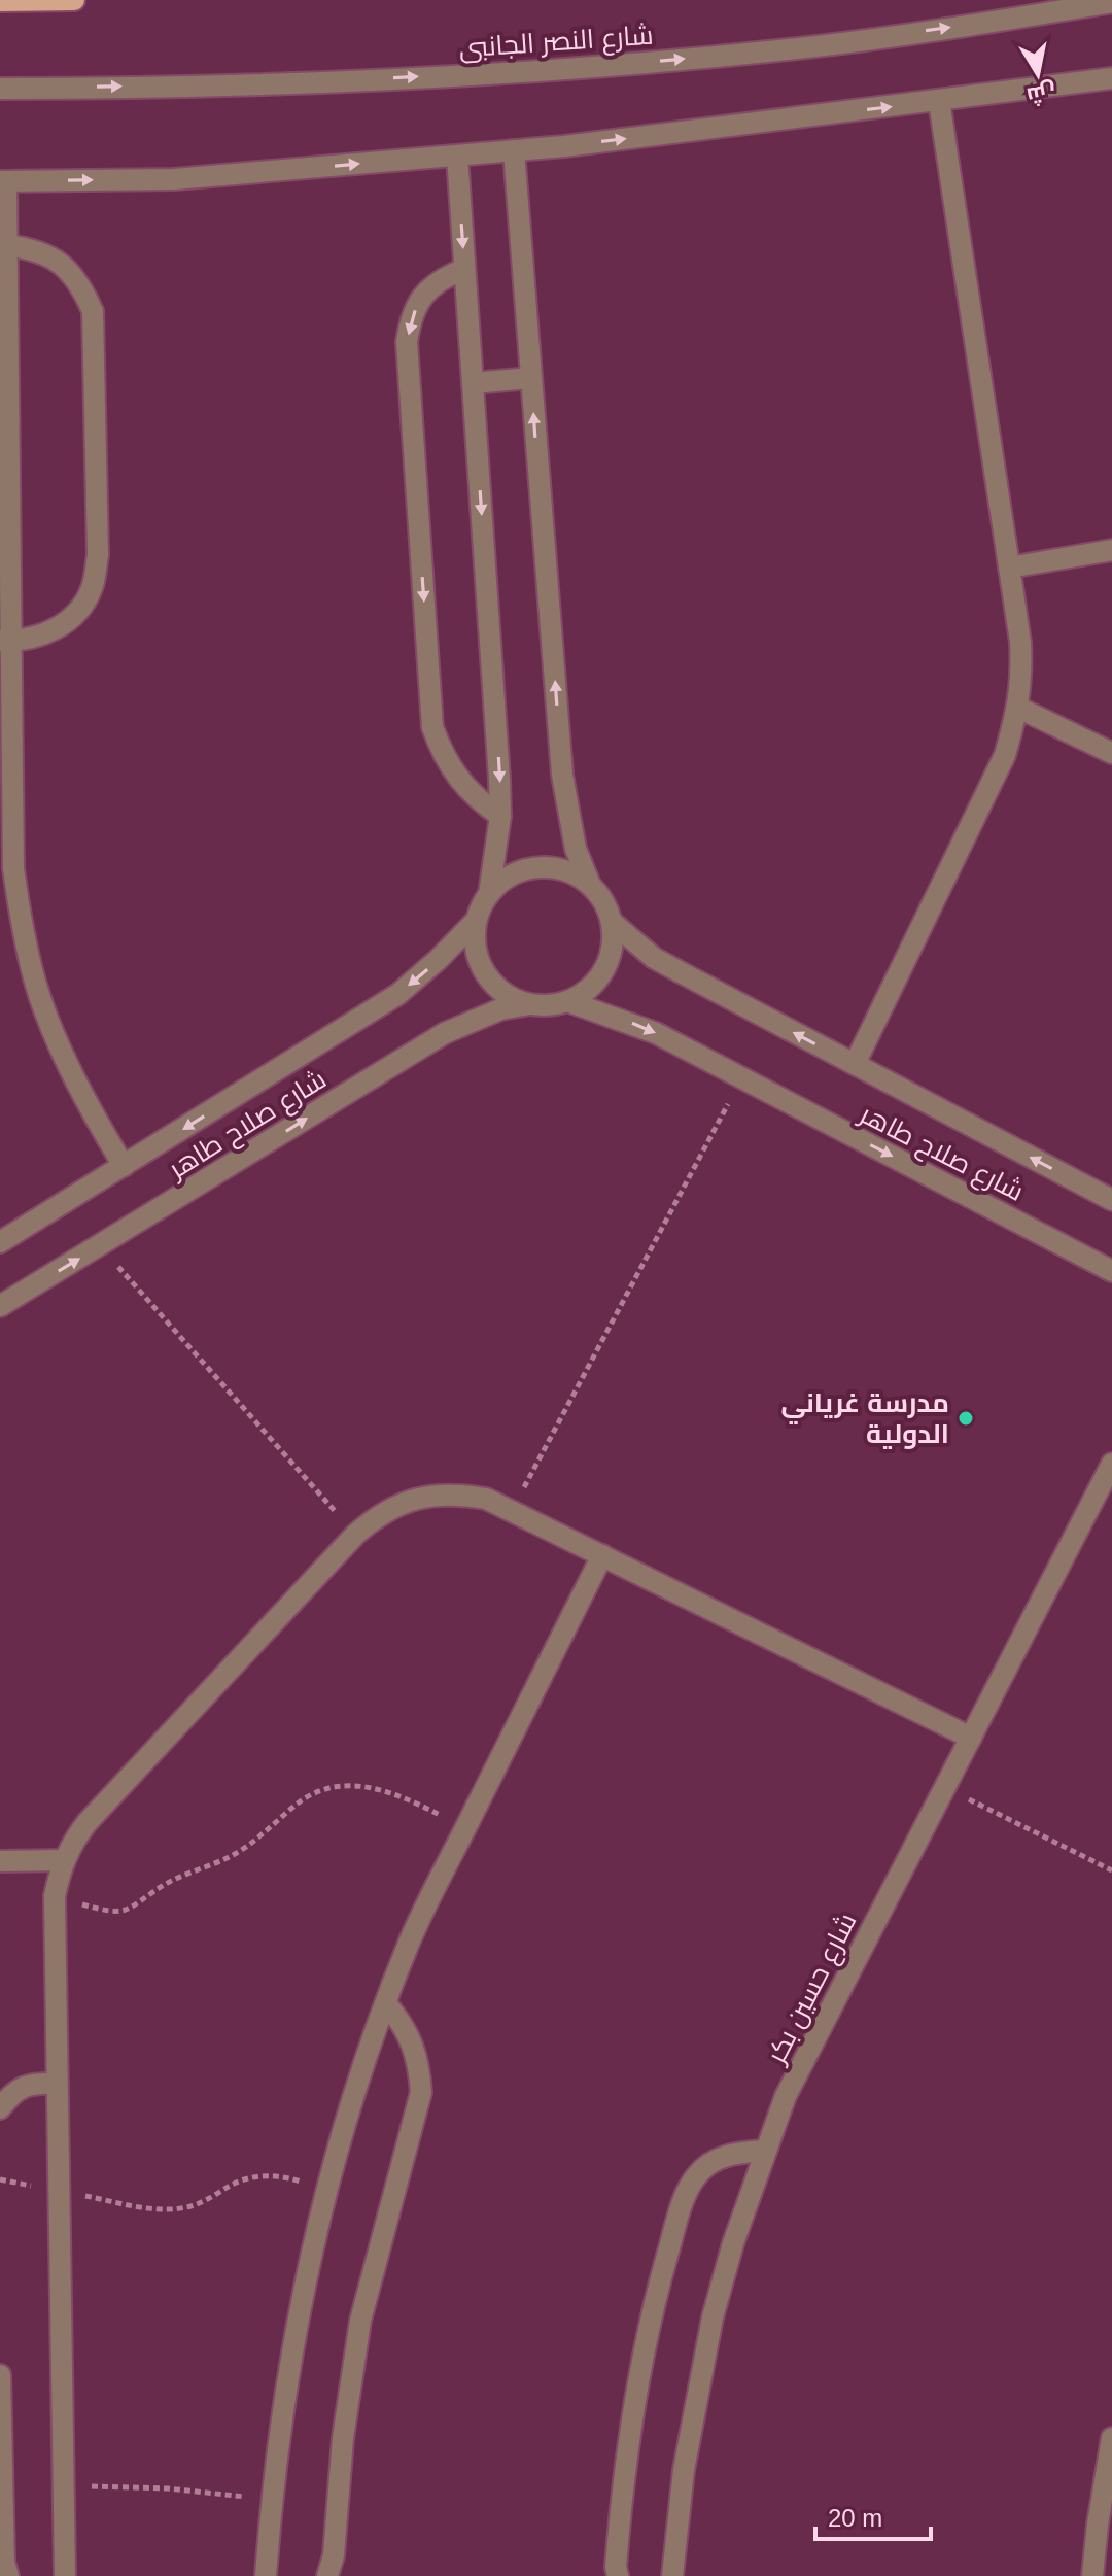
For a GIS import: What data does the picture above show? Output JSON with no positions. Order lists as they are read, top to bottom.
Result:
{
  "streets": {
    "street": ["شارع النصر الجانبى", "شارع صلاح طاهر", "شارع حسين بكر"]
  },
  "places": ["مدرسة غرياني الدولية"],
  "scale_bar": "20 m",
  "north": "bottom"
}
